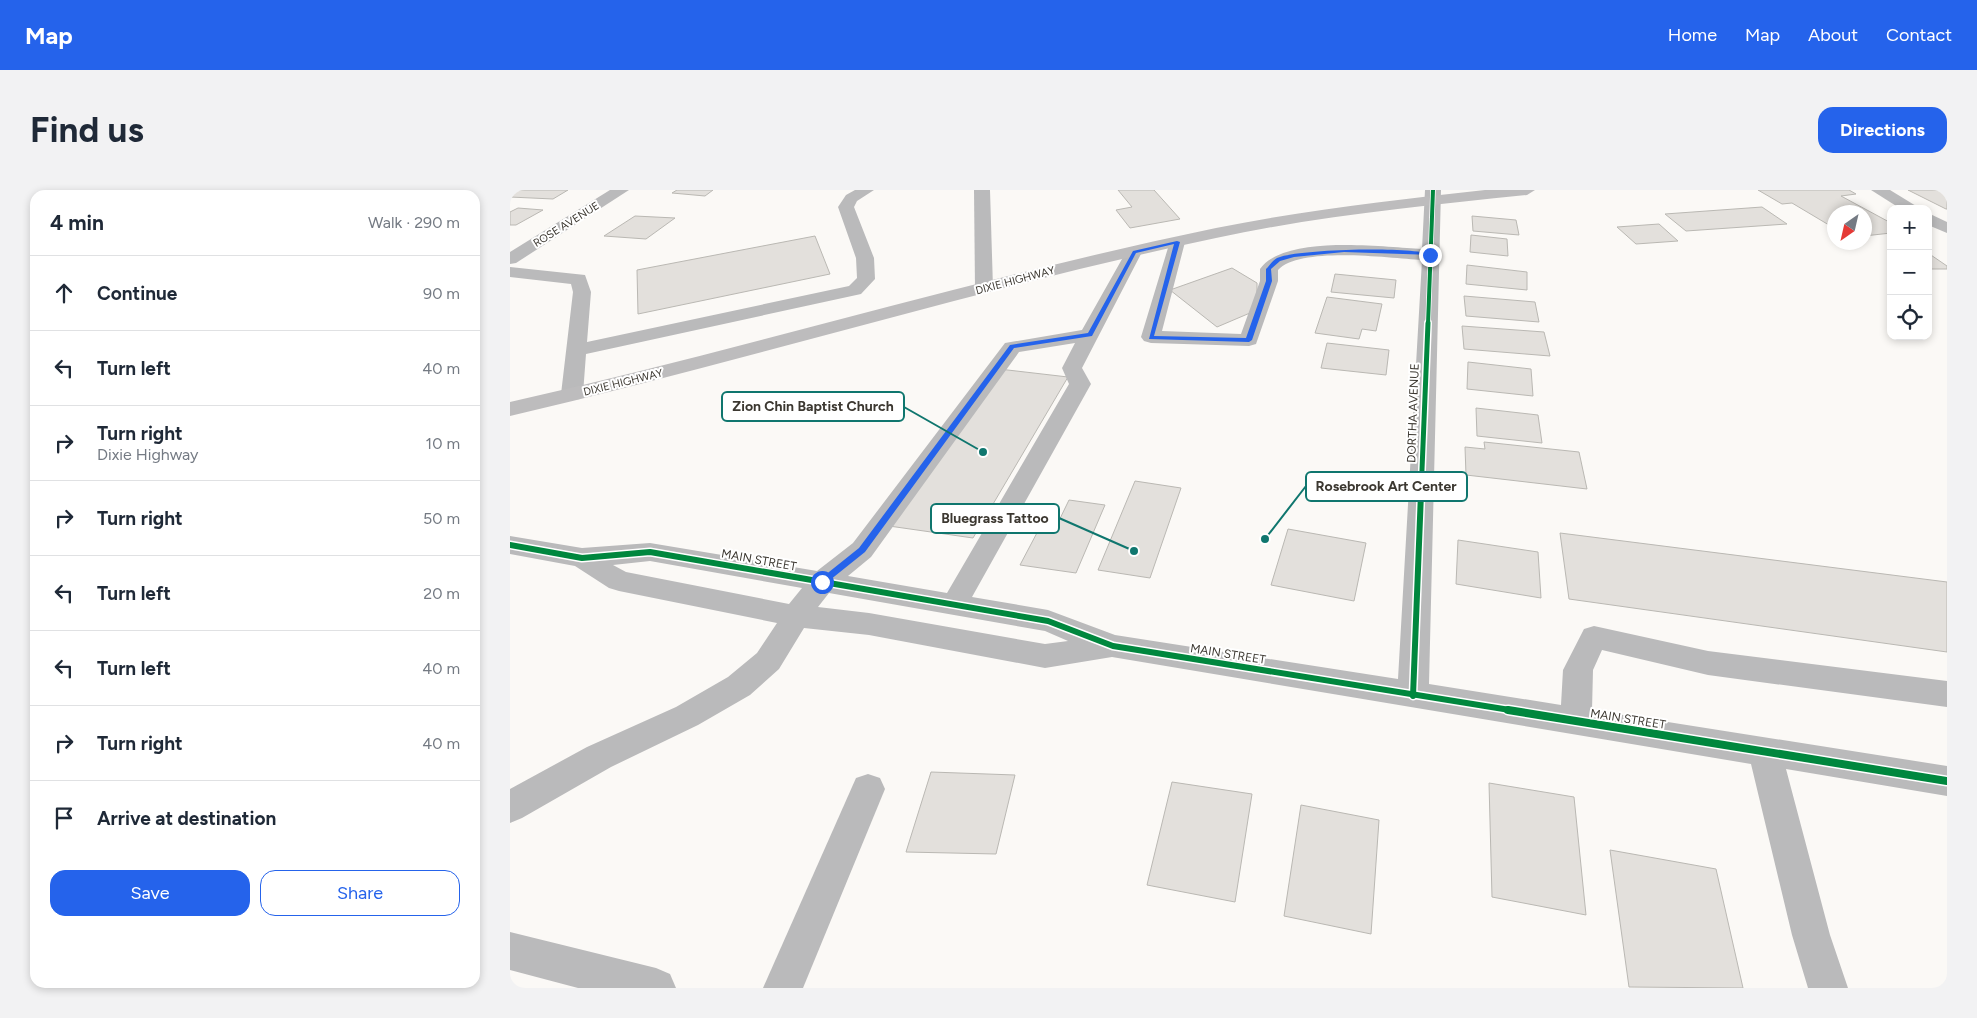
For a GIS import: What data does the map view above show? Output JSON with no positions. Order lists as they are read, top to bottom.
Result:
{
  "streets": {
    "main road": ["DIXIE HIGHWAY"],
    "street": ["ROSE AVENUE", "DORTHA AVENUE", "MAIN STREET"]
  },
  "crossings": [
    ["DIXIE HIGHWAY", "DORTHA AVENUE"],
    ["DORTHA AVENUE", "MAIN STREET"]
  ],
  "places": ["Zion Chin Baptist Church", "Rosebrook Art Center", "Bluegrass Tattoo"],
  "north": "bottom left",
  "page": {
    "header": "Map",
    "nav": [
      "Home",
      "Map",
      "About",
      "Contact"
    ],
    "buttons": [
      "Directions",
      ["Save", "Share"]
    ],
    "title": "Find us",
    "heading": ["4 min", "Walk · 290 m"],
    "map_buttons": ["+", "−"],
    "list": [
      ["Continue", "90 m"],
      ["Turn left", "40 m"],
      ["Turn right", "Dixie Highway", "10 m"],
      ["Turn right", "50 m"],
      ["Turn left", "20 m"],
      ["Turn left", "40 m"],
      ["Turn right", "40 m"],
      "Arrive at destination"
    ]
  }
}
